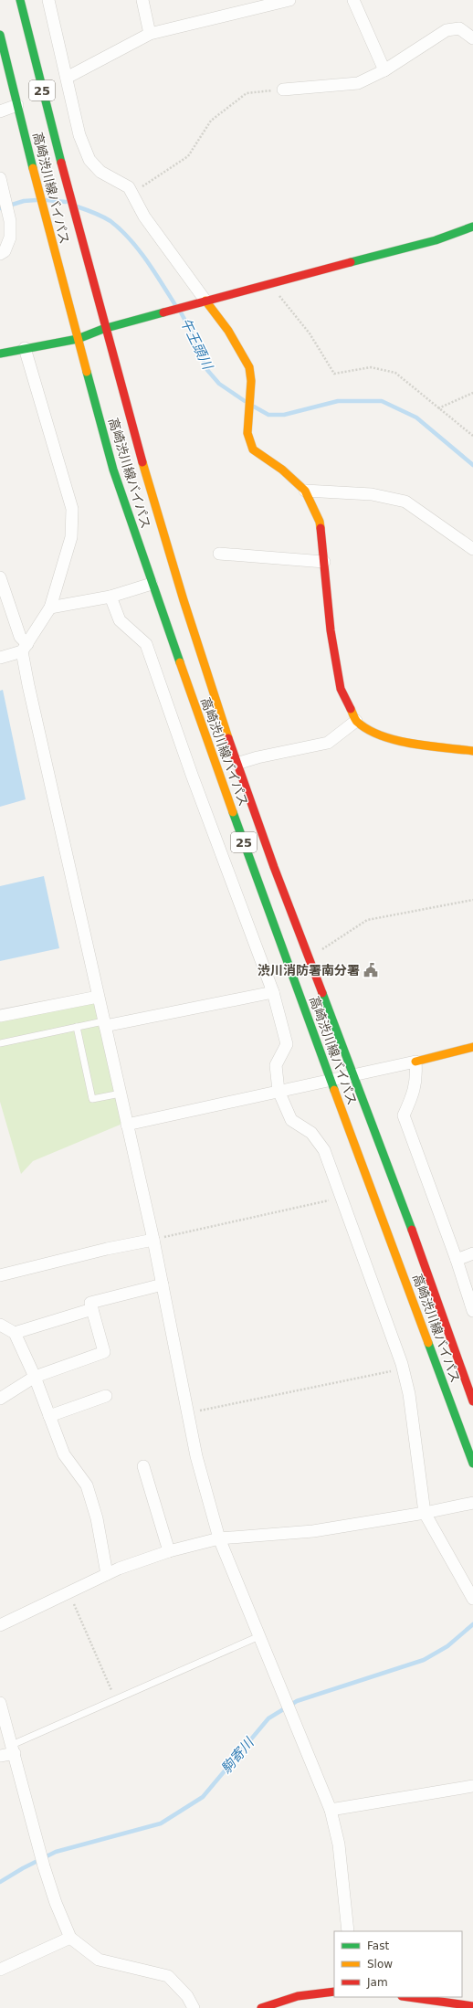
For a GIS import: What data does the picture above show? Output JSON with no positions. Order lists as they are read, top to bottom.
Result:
{
  "streets": {
    "main road": ["25", "高崎渋川線バイパス"]
  },
  "water": ["午王頭川", "駒寄川"],
  "places": {
    "public building": ["渋川消防署南分署"]
  },
  "legend": ["Fast", "Slow", "Jam"]
}
